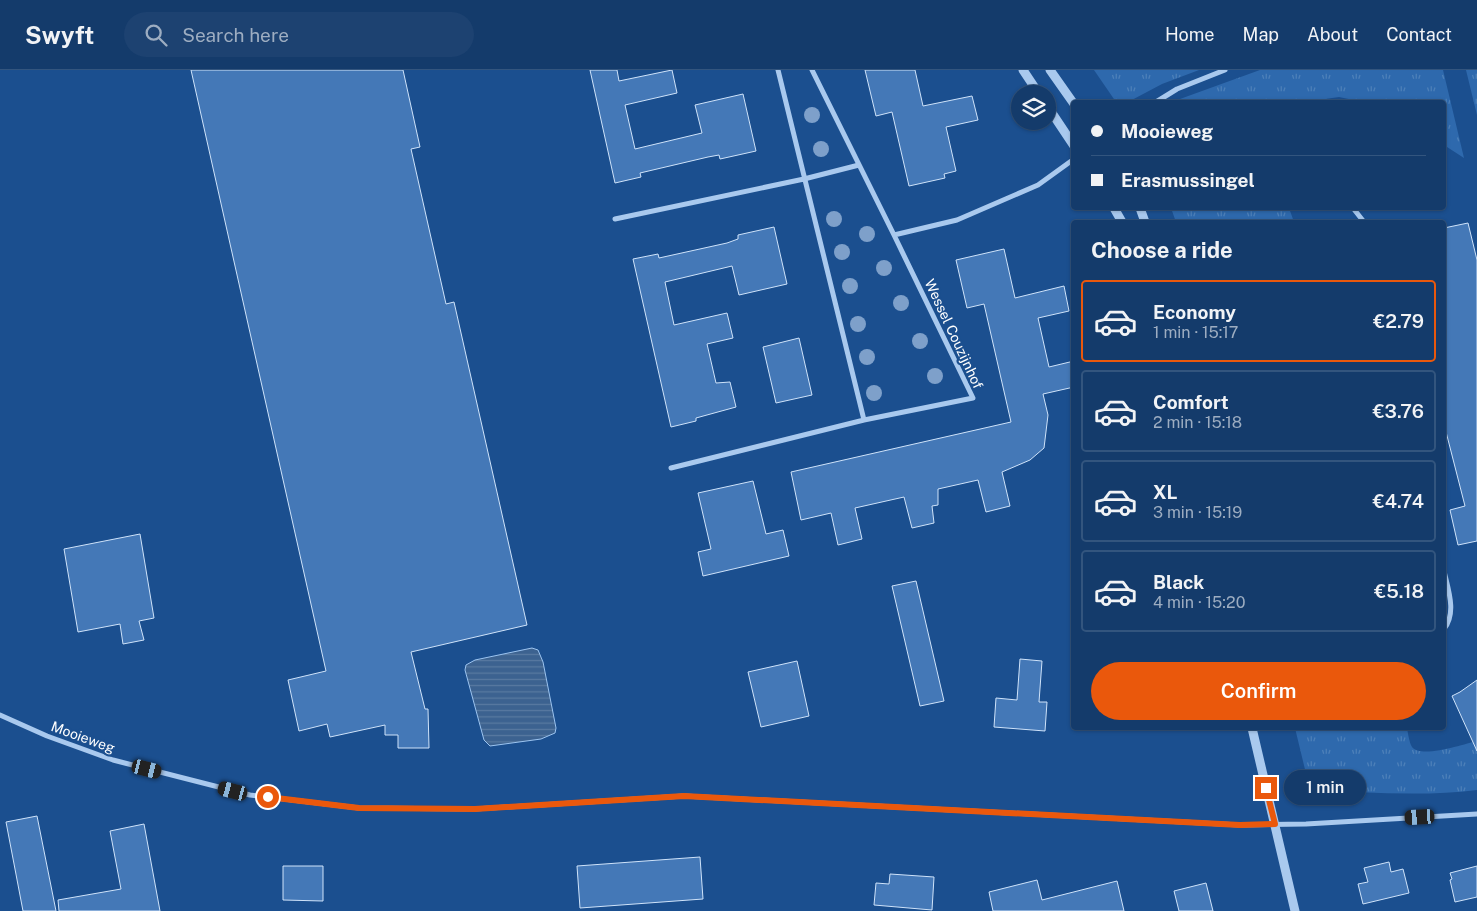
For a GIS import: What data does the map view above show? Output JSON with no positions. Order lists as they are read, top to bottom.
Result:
{
  "streets": {
    "street": ["Wessel Couzijnhof", "Mooieweg"]
  },
  "page": {
    "header": "Swyft",
    "search": "Search here",
    "nav": [
      "Home",
      "Map",
      "About",
      "Contact"
    ],
    "banner": ["Mooieweg", "Erasmussingel"],
    "heading": "Choose a ride",
    "list": [
      {
        "name": "Economy",
        "note": "1 min · 15:17",
        "value": "€2.79"
      },
      {
        "name": "Comfort",
        "note": "2 min · 15:18",
        "value": "€3.76"
      },
      {
        "name": "XL",
        "note": "3 min · 15:19",
        "value": "€4.74"
      },
      {
        "name": "Black",
        "note": "4 min · 15:20",
        "value": "€5.18"
      }
    ],
    "buttons": "Confirm",
    "bubble": "1 min"
  }
}
